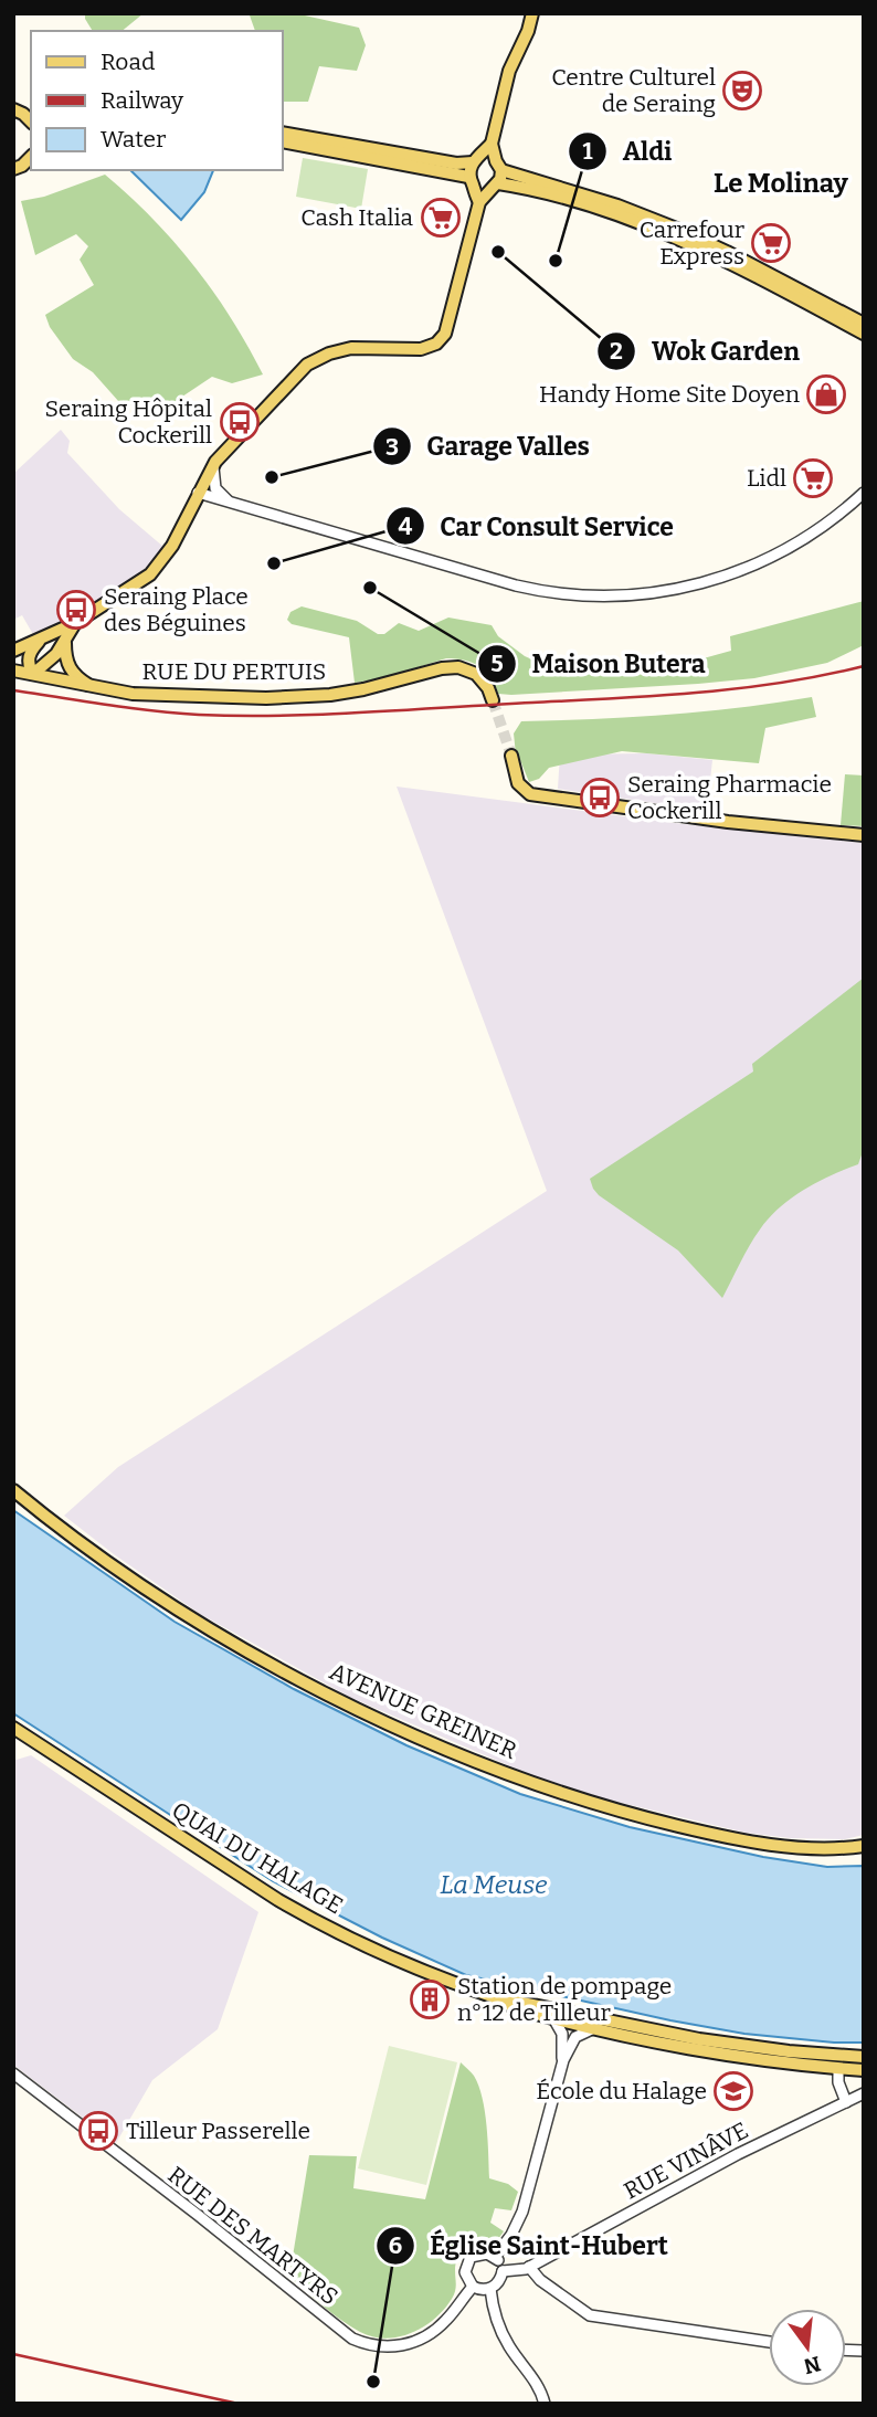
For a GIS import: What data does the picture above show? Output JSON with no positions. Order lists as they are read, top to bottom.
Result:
{
  "streets": {
    "main road": ["RUE DU PERTUIS", "AVENUE GREINER", "QUAI DU HALAGE"],
    "street": ["RUE VINÂVE", "RUE DES MARTYRS"]
  },
  "crossings": [
    ["RUE VINÂVE", "RUE DES MARTYRS"]
  ],
  "districts": ["Le Molinay"],
  "water": ["La Meuse"],
  "places": {
    "theatre": ["Centre Culturel de Seraing"],
    "supermarket": ["Cash Italia", "Carrefour Express", "Lidl"],
    "other": [
      "Wok Garden",
      "Aldi",
      "Garage Valles",
      "Car Consult Service",
      "Maison Butera",
      "Église Saint-Hubert"
    ],
    "shop": ["Handy Home Site Doyen"],
    "bus stop": [
      "Seraing Hôpital Cockerill",
      "Seraing Place des Béguines",
      "Seraing Pharmacie Cockerill",
      "Tilleur Passerelle"
    ],
    "building": ["Station de pompage n°12 de Tilleur"],
    "school or university": ["École du Halage"]
  },
  "legend": ["Road", "Railway", "Water"],
  "north": "bottom"
}
